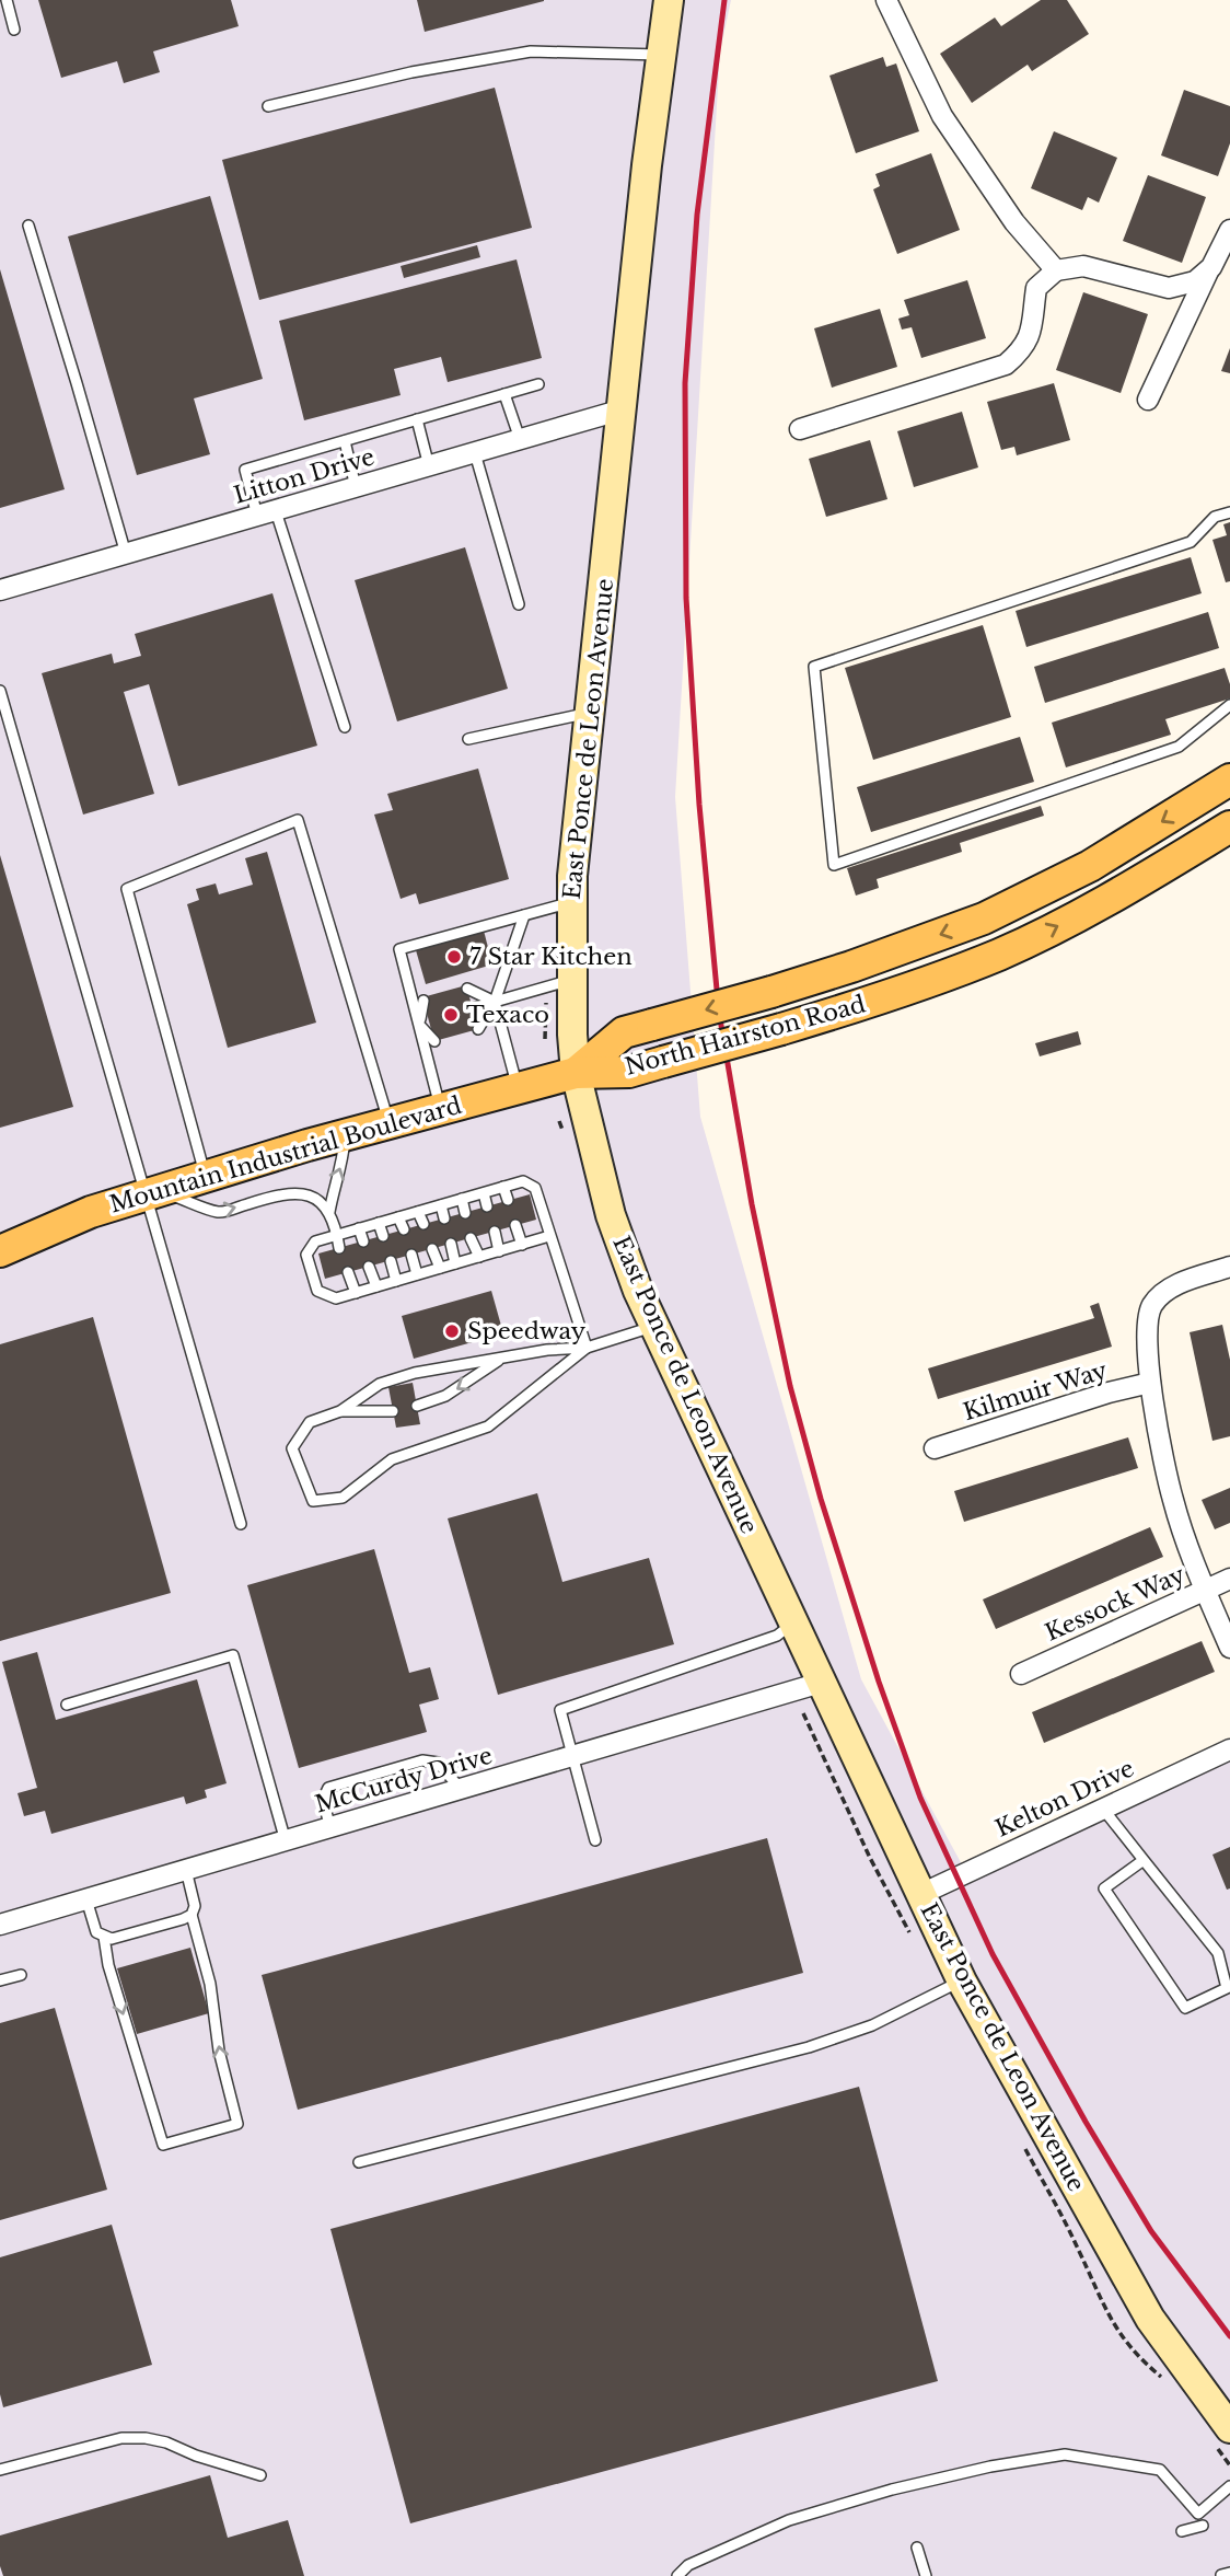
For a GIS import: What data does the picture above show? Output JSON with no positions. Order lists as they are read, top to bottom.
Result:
{
  "streets": {
    "main road": ["East Ponce de Leon Avenue", "North Hairston Road", "Mountain Industrial Boulevard"],
    "street": [
      "Litton Drive",
      "Kilmuir Way",
      "Kessock Way",
      "McCurdy Drive",
      "Kelton Drive"
    ]
  },
  "crossings": [
    ["Litton Drive", "East Ponce de Leon Avenue"],
    ["East Ponce de Leon Avenue", "North Hairston Road"],
    ["East Ponce de Leon Avenue", "Mountain Industrial Boulevard"],
    ["East Ponce de Leon Avenue", "McCurdy Drive"],
    ["East Ponce de Leon Avenue", "Kelton Drive"],
    ["North Hairston Road", "Mountain Industrial Boulevard"]
  ],
  "places": ["7 Star Kitchen", "Texaco", "Speedway"]
}
